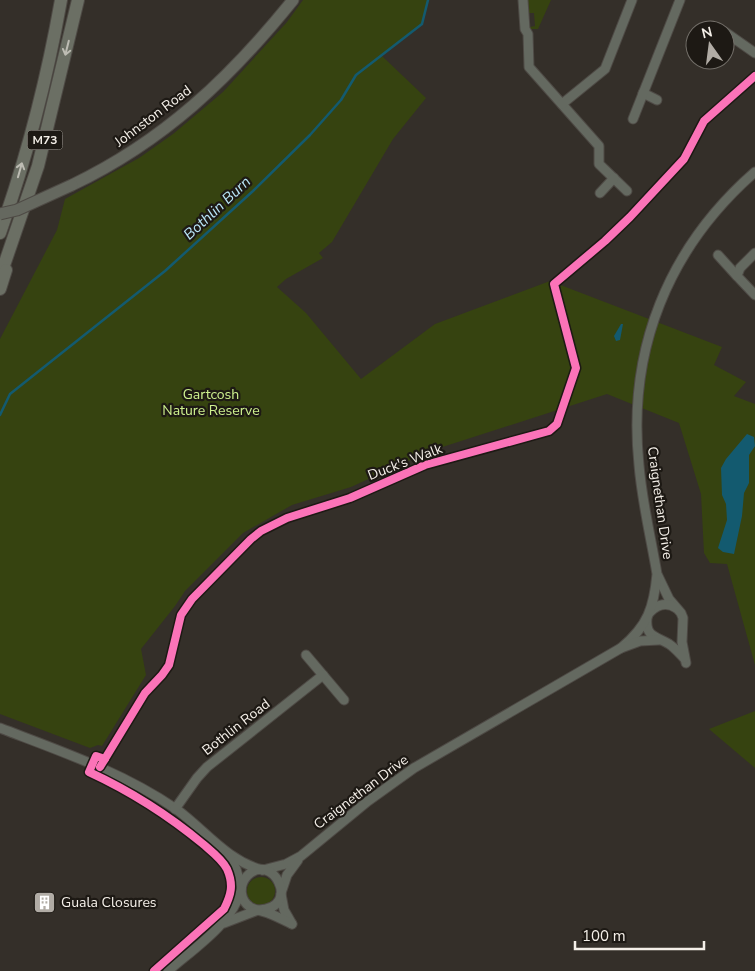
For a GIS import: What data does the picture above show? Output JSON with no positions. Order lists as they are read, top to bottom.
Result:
{
  "streets": {
    "highway": ["M73"],
    "main road": ["Johnston Road"],
    "street": ["Craignethan Drive", "Bothlin Road"],
    "cycle path": ["Duck's Walk"]
  },
  "water": ["Bothlin Burn"],
  "parks": ["Gartcosh Nature Reserve"],
  "places": {
    "building": ["Guala Closures"]
  },
  "scale_bar": "100 m",
  "north": "top"
}
